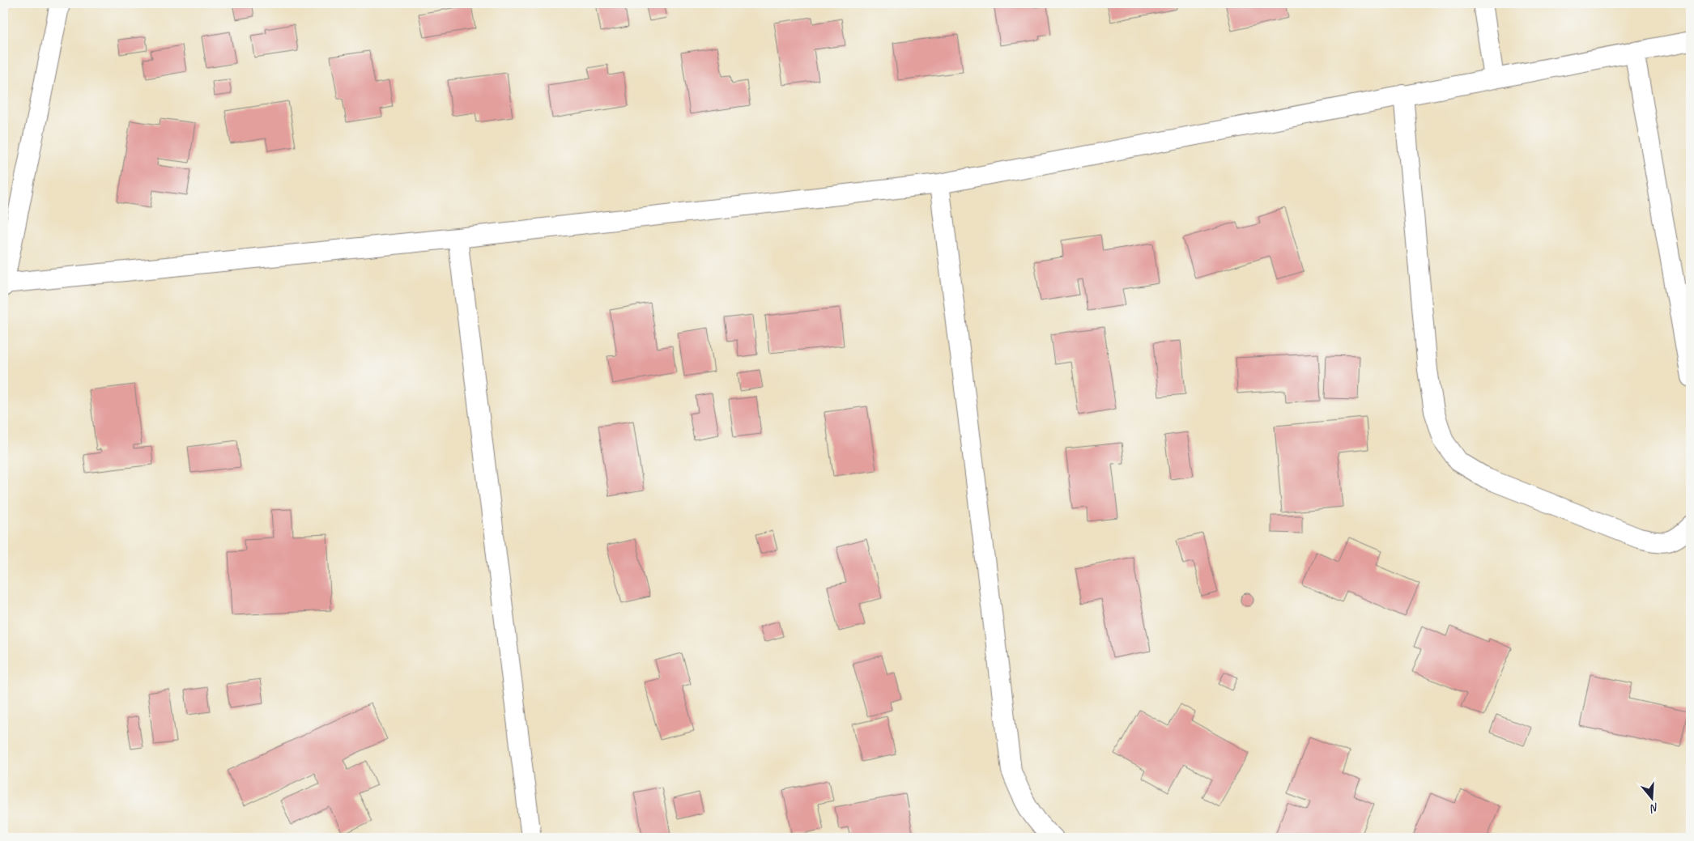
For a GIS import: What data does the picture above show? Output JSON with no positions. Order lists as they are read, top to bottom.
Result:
{
  "north": "bottom"
}
